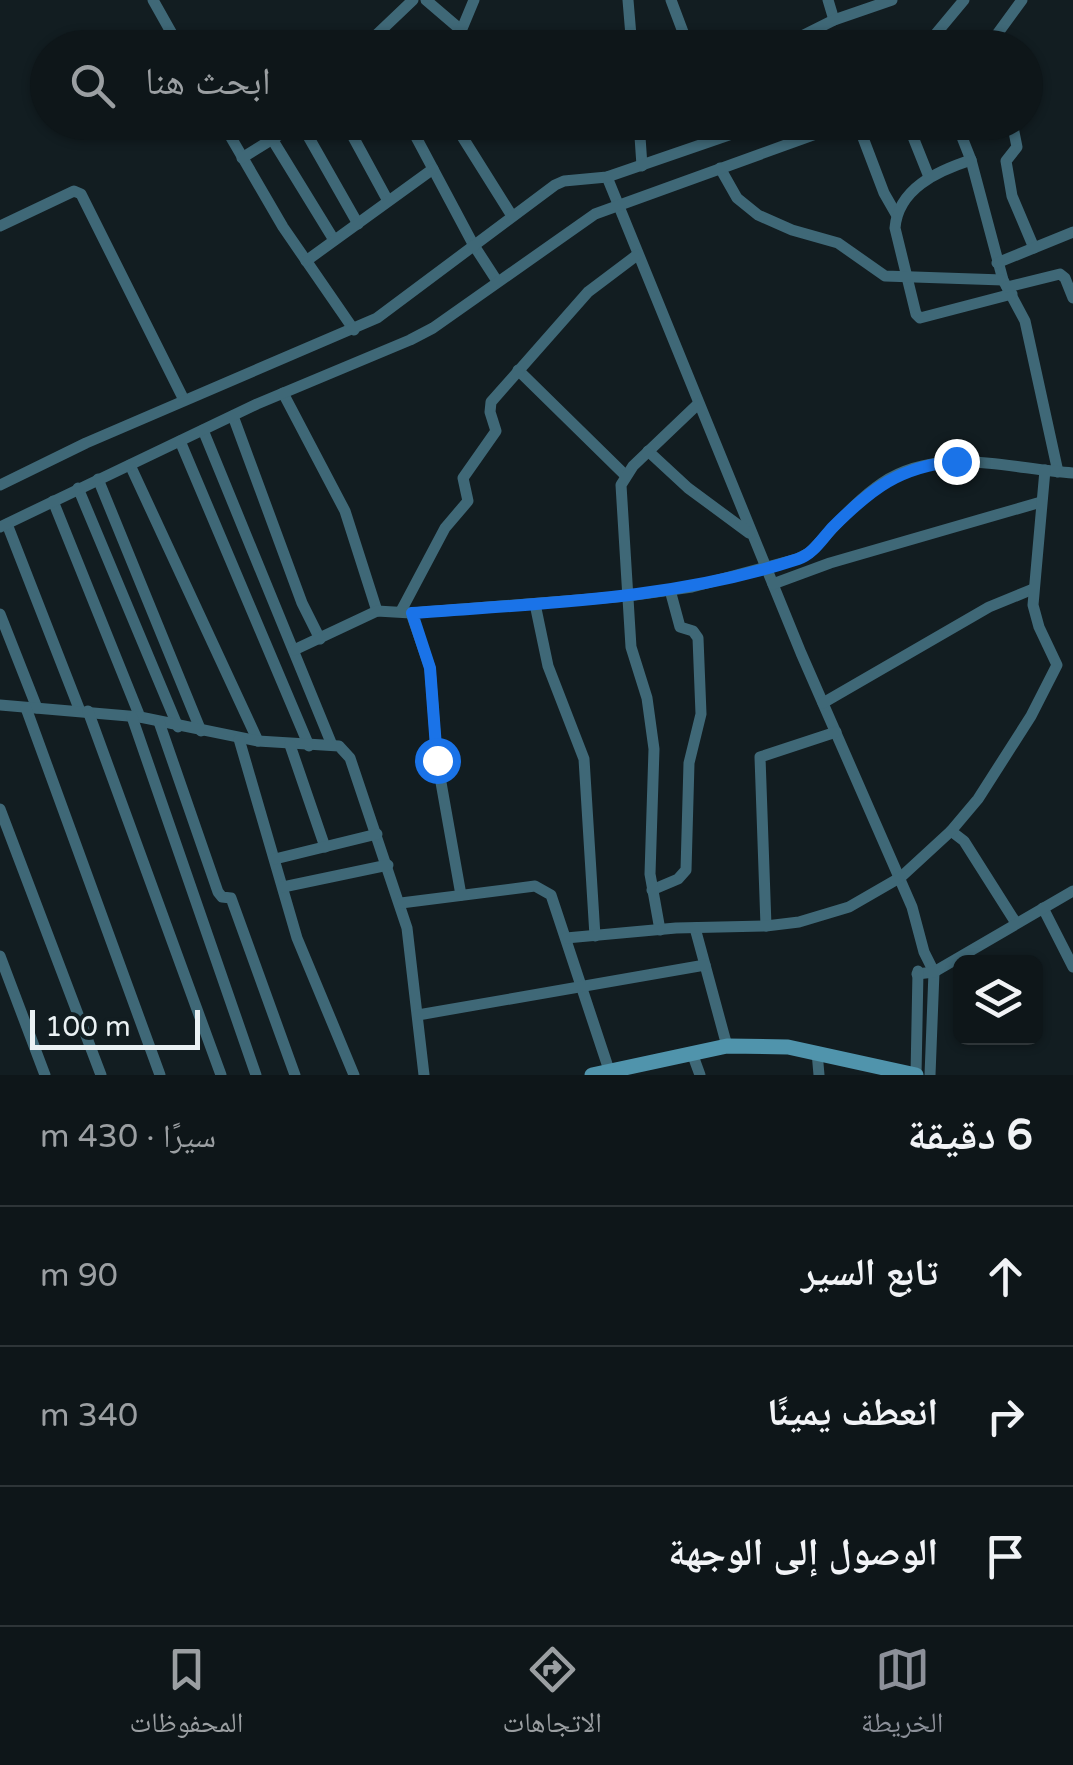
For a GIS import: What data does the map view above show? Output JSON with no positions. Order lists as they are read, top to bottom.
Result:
{
  "scale_bar": "100 m",
  "page": {
    "search": "ابحث هنا",
    "scale": "100 m",
    "heading": ["6 دقيقة", "سيرًا · 430 m"],
    "list": [
      ["تابع السير", "90 m"],
      ["انعطف يمينًا", "340 m"],
      "الوصول إلى الوجهة"
    ],
    "nav": ["الخريطة", "الاتجاهات", "المحفوظات"]
  }
}
